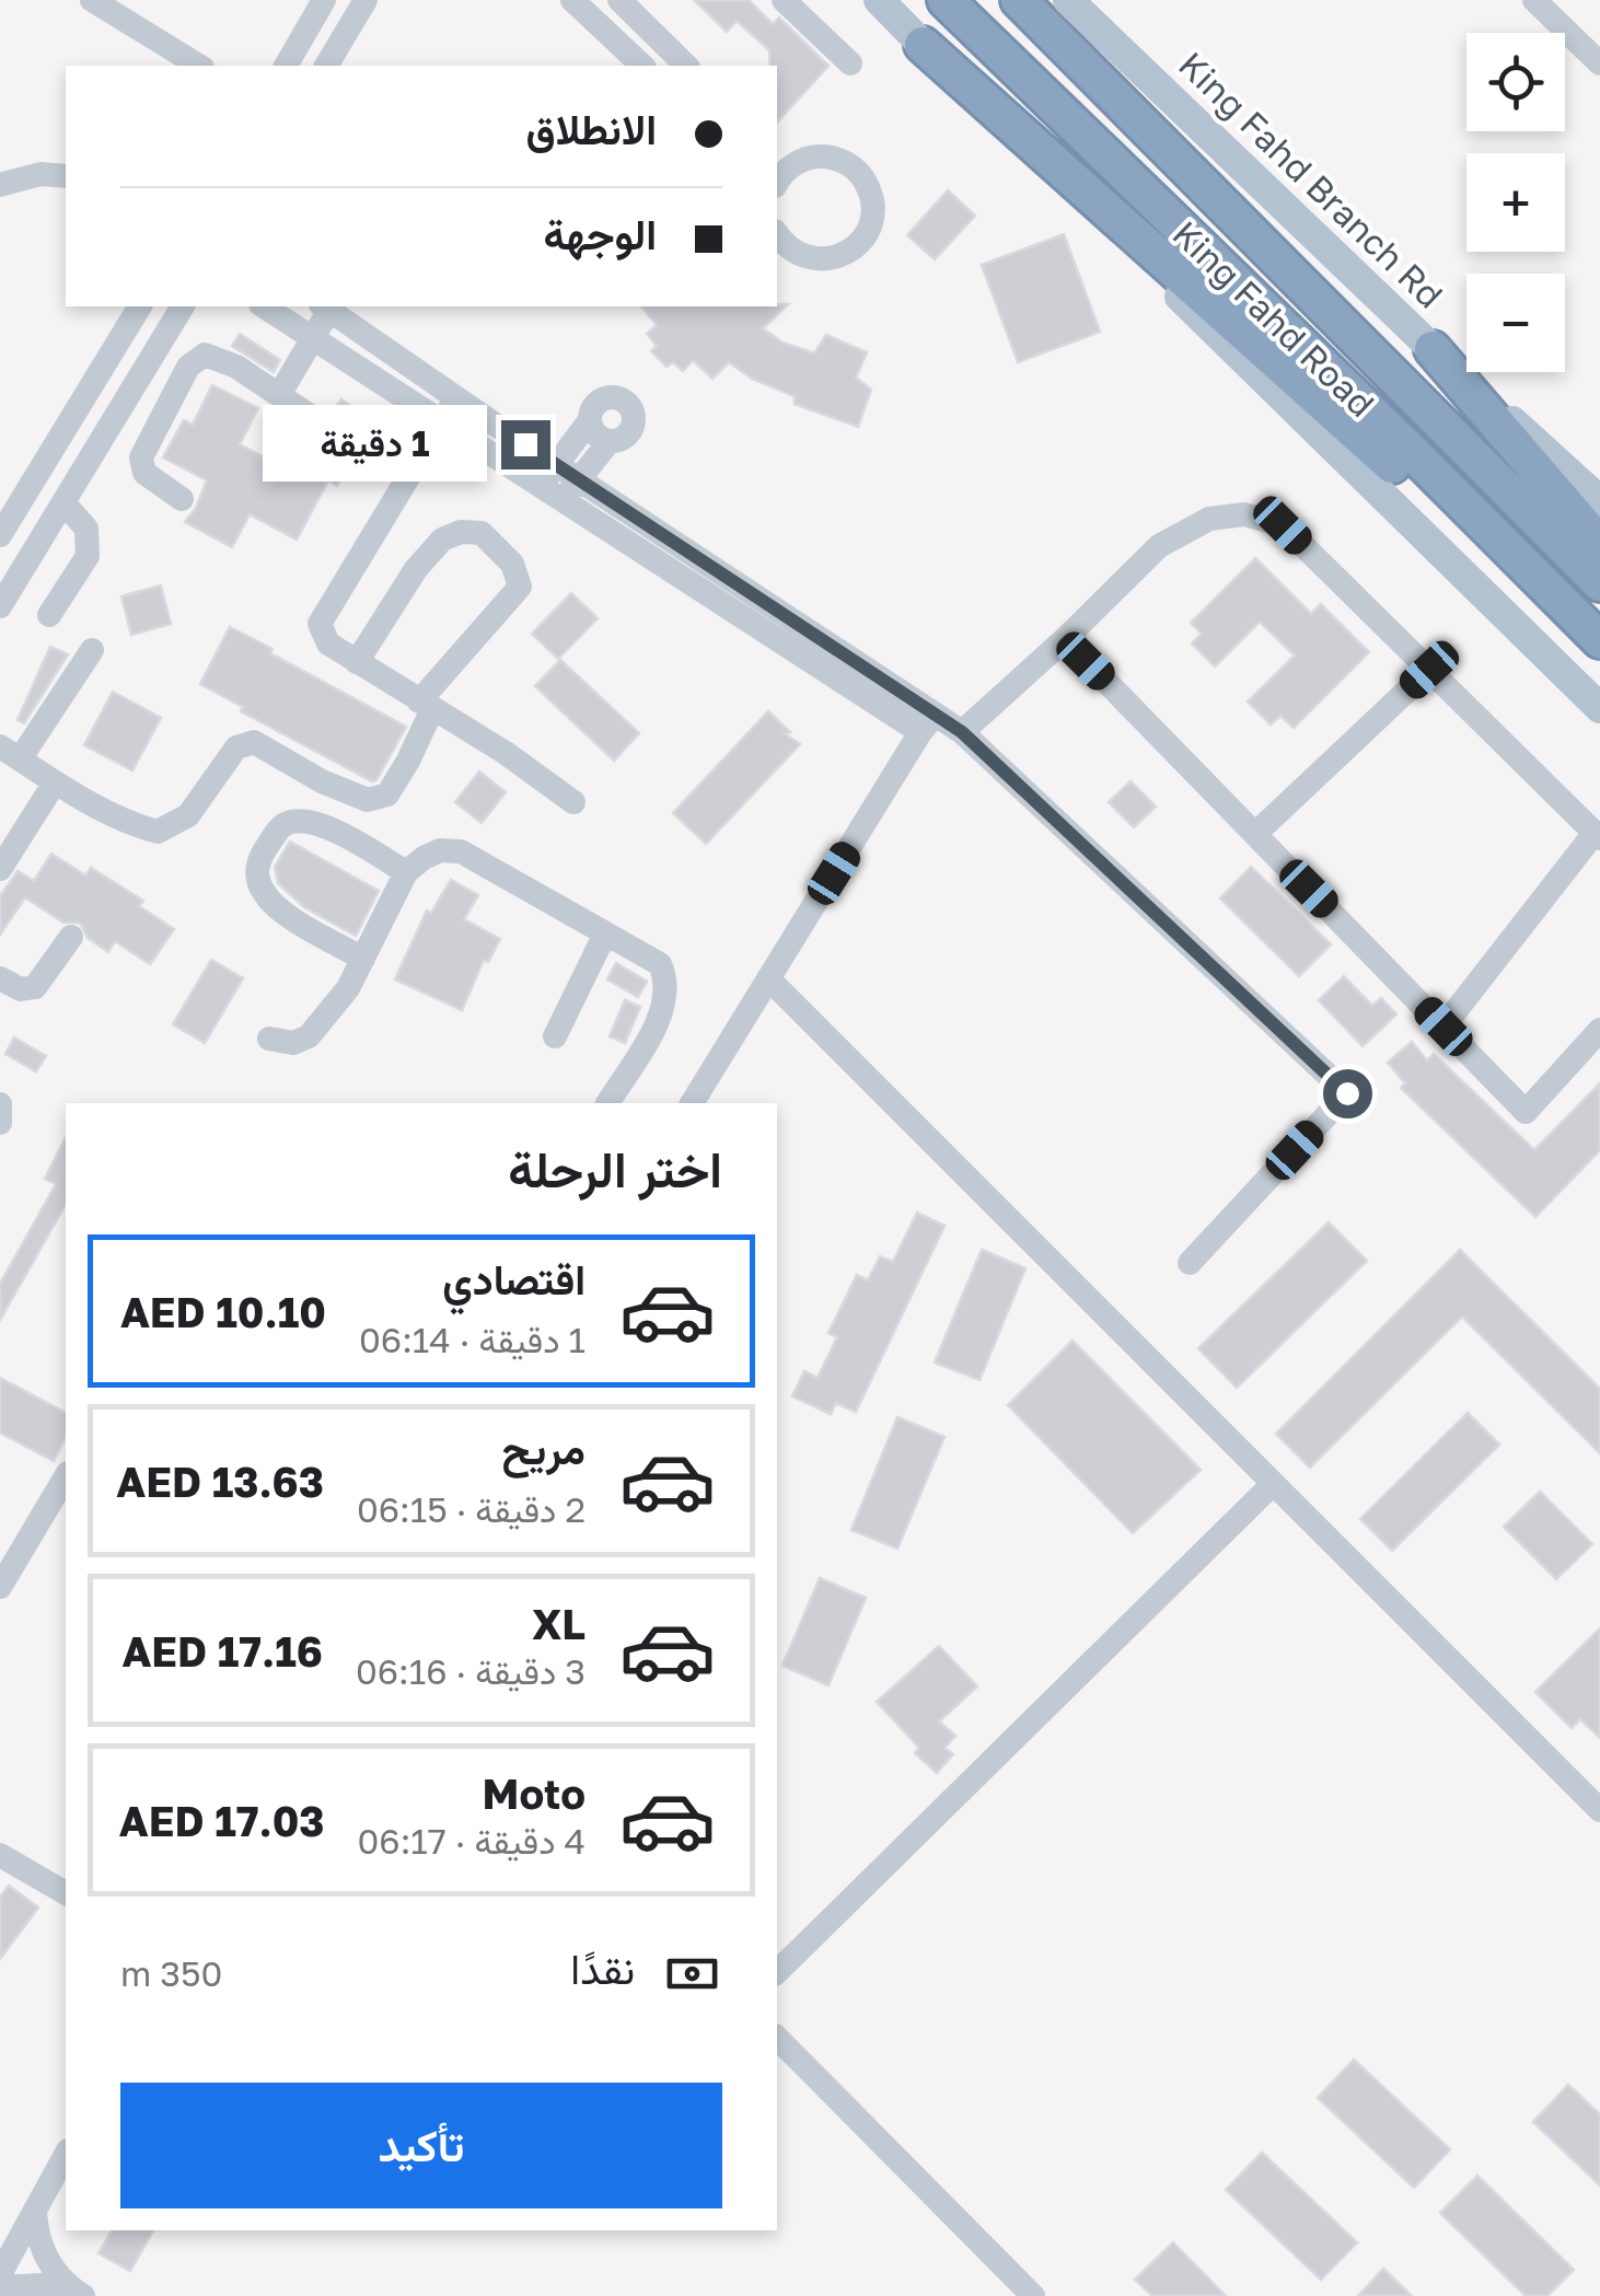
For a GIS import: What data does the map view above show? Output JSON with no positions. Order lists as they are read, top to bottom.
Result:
{
  "streets": {
    "highway": ["King Fahd Road"],
    "main road": ["King Fahd Branch Rd"]
  },
  "page": {
    "map_buttons": ["+", "−"],
    "banner": ["الانطلاق", "الوجهة"],
    "bubble": "1 دقيقة",
    "heading": "اختر الرحلة",
    "list": [
      {
        "name": "اقتصادي",
        "note": "1 دقيقة · 06:14",
        "value": "AED 10.10"
      },
      {
        "name": "مريح",
        "note": "2 دقيقة · 06:15",
        "value": "AED 13.63"
      },
      {
        "name": "XL",
        "note": "3 دقيقة · 06:16",
        "value": "AED 17.16"
      },
      {
        "name": "Moto",
        "note": "4 دقيقة · 06:17",
        "value": "AED 17.03"
      }
    ],
    "pay": ["نقدًا", "350 m"],
    "buttons": "تأكيد"
  }
}
